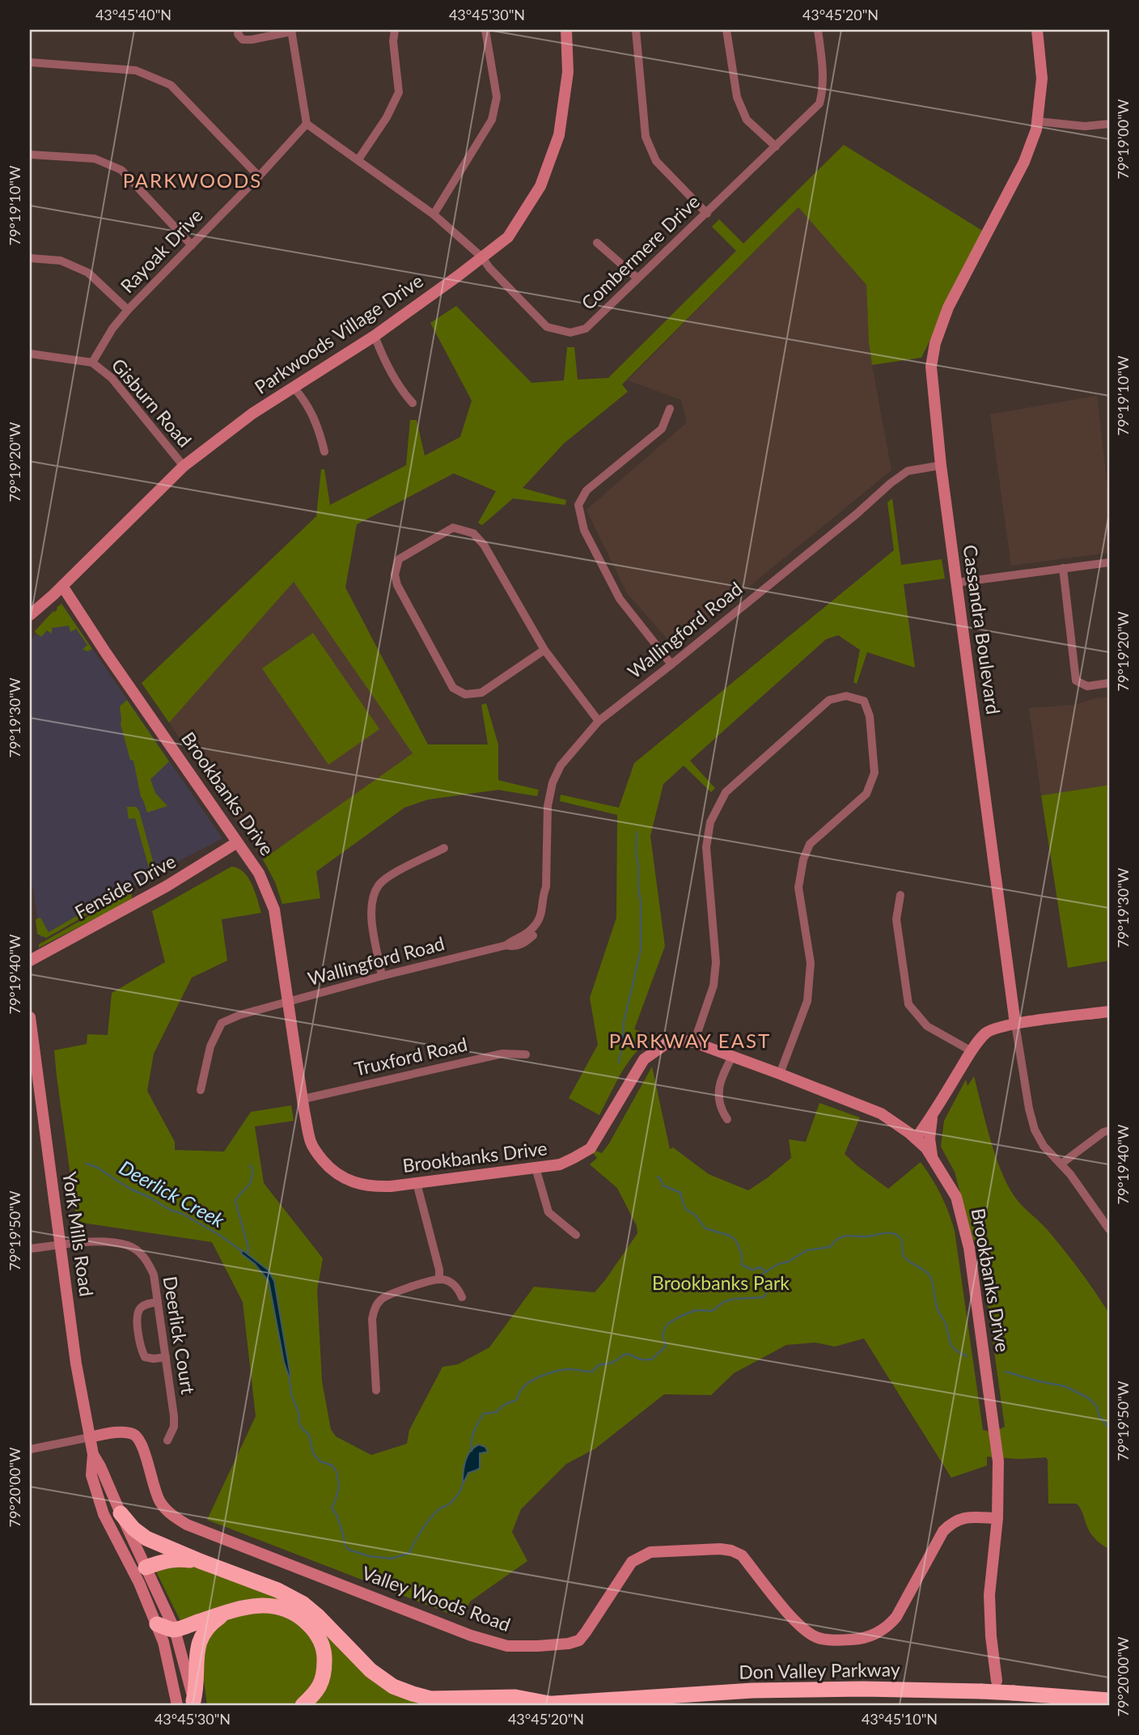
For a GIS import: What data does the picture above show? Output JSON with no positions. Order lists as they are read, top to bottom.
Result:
{
  "streets": {
    "highway": ["Don Valley Parkway"],
    "street": [
      "Rayoak Drive",
      "Combermere Drive",
      "Parkwoods Village Drive",
      "Gisburn Road",
      "Cassandra Boulevard",
      "Wallingford Road",
      "Brookbanks Drive",
      "Fenside Drive",
      "Truxford Road",
      "York Mills Road",
      "Deerlick Court",
      "Valley Woods Road"
    ]
  },
  "crossings": [
    ["Rayoak Drive", "Combermere Drive"],
    ["Rayoak Drive", "Gisburn Road"],
    ["Combermere Drive", "Parkwoods Village Drive"],
    ["Parkwoods Village Drive", "Gisburn Road"],
    ["Parkwoods Village Drive", "Brookbanks Drive"],
    ["Cassandra Boulevard", "Wallingford Road"],
    ["Wallingford Road", "Brookbanks Drive"],
    ["Brookbanks Drive", "Fenside Drive"],
    ["Brookbanks Drive", "Truxford Road"],
    ["Brookbanks Drive", "Valley Woods Road"],
    ["York Mills Road", "Deerlick Court"],
    ["York Mills Road", "Valley Woods Road"]
  ],
  "districts": ["PARKWOODS", "PARKWAY EAST"],
  "water": ["Deerlick Creek"],
  "parks": ["Brookbanks Park"],
  "coordinates": [
    "43°45'40\"N",
    "43°45'30\"N",
    "43°45'20\"N",
    "79°19'00\"W",
    "79°19'10\"W",
    "79°19'20\"W",
    "79°19'30\"W",
    "79°19'40\"W",
    "79°19'50\"W",
    "79°20'00\"W",
    "43°45'10\"N"
  ]
}
